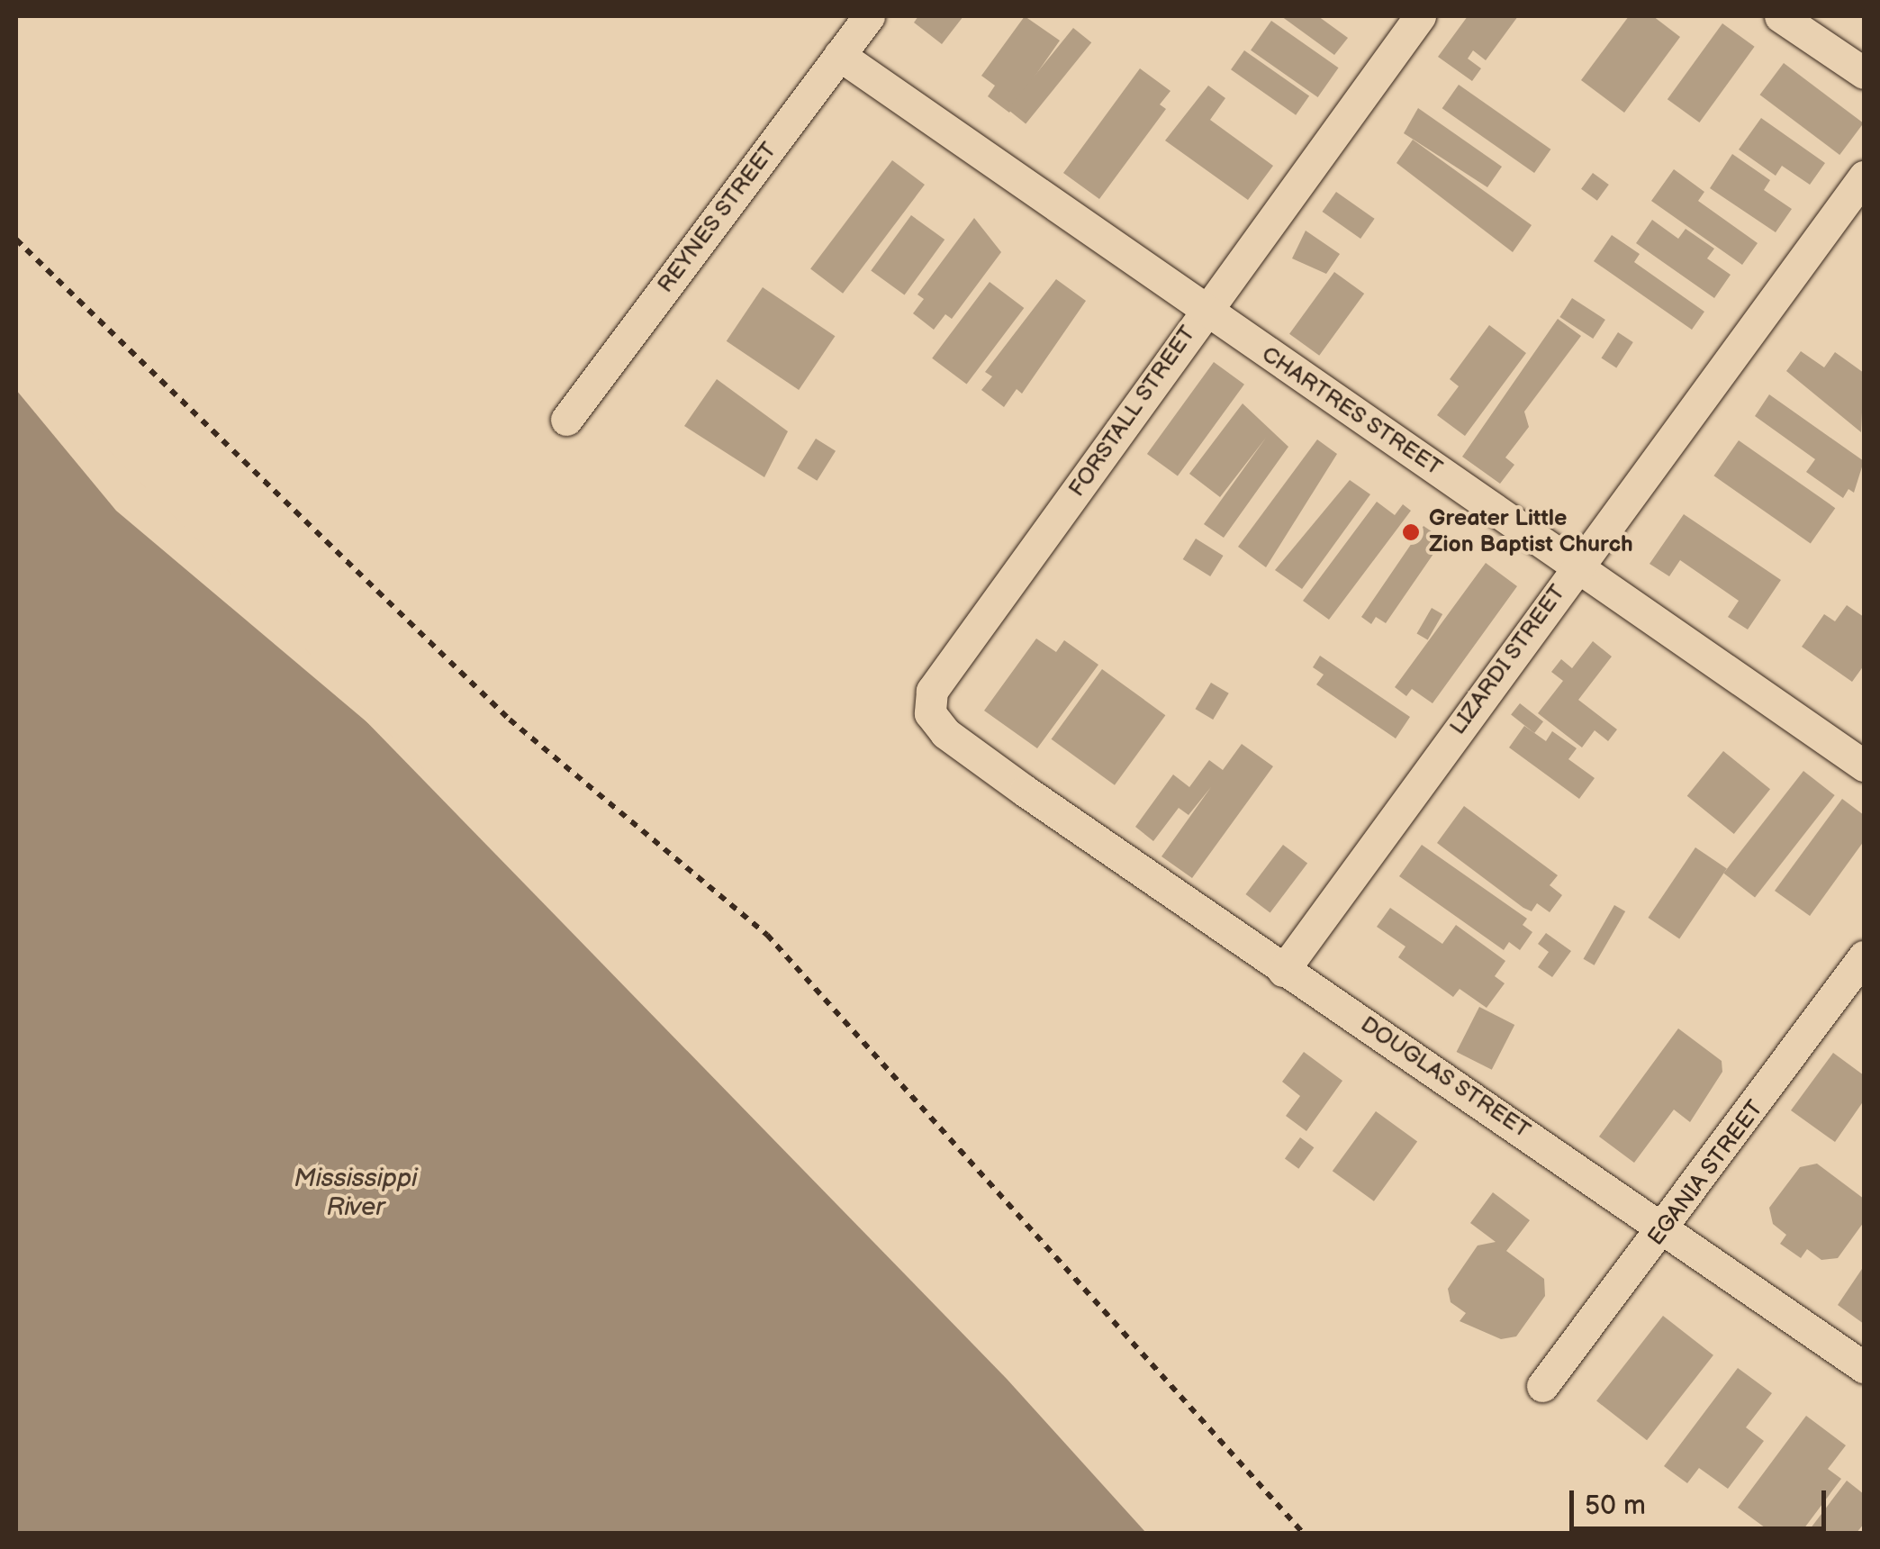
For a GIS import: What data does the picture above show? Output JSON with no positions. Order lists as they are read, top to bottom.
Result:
{
  "streets": {
    "street": [
      "REYNES STREET",
      "FORSTALL STREET",
      "CHARTRES STREET",
      "LIZARDI STREET",
      "DOUGLAS STREET",
      "EGANIA STREET"
    ]
  },
  "crossings": [
    ["REYNES STREET", "CHARTRES STREET"],
    ["FORSTALL STREET", "CHARTRES STREET"],
    ["FORSTALL STREET", "DOUGLAS STREET"],
    ["CHARTRES STREET", "LIZARDI STREET"],
    ["LIZARDI STREET", "DOUGLAS STREET"],
    ["DOUGLAS STREET", "EGANIA STREET"]
  ],
  "water": ["Mississippi River"],
  "places": ["Greater Little Zion Baptist Church"],
  "scale_bar": "50 m"
}
